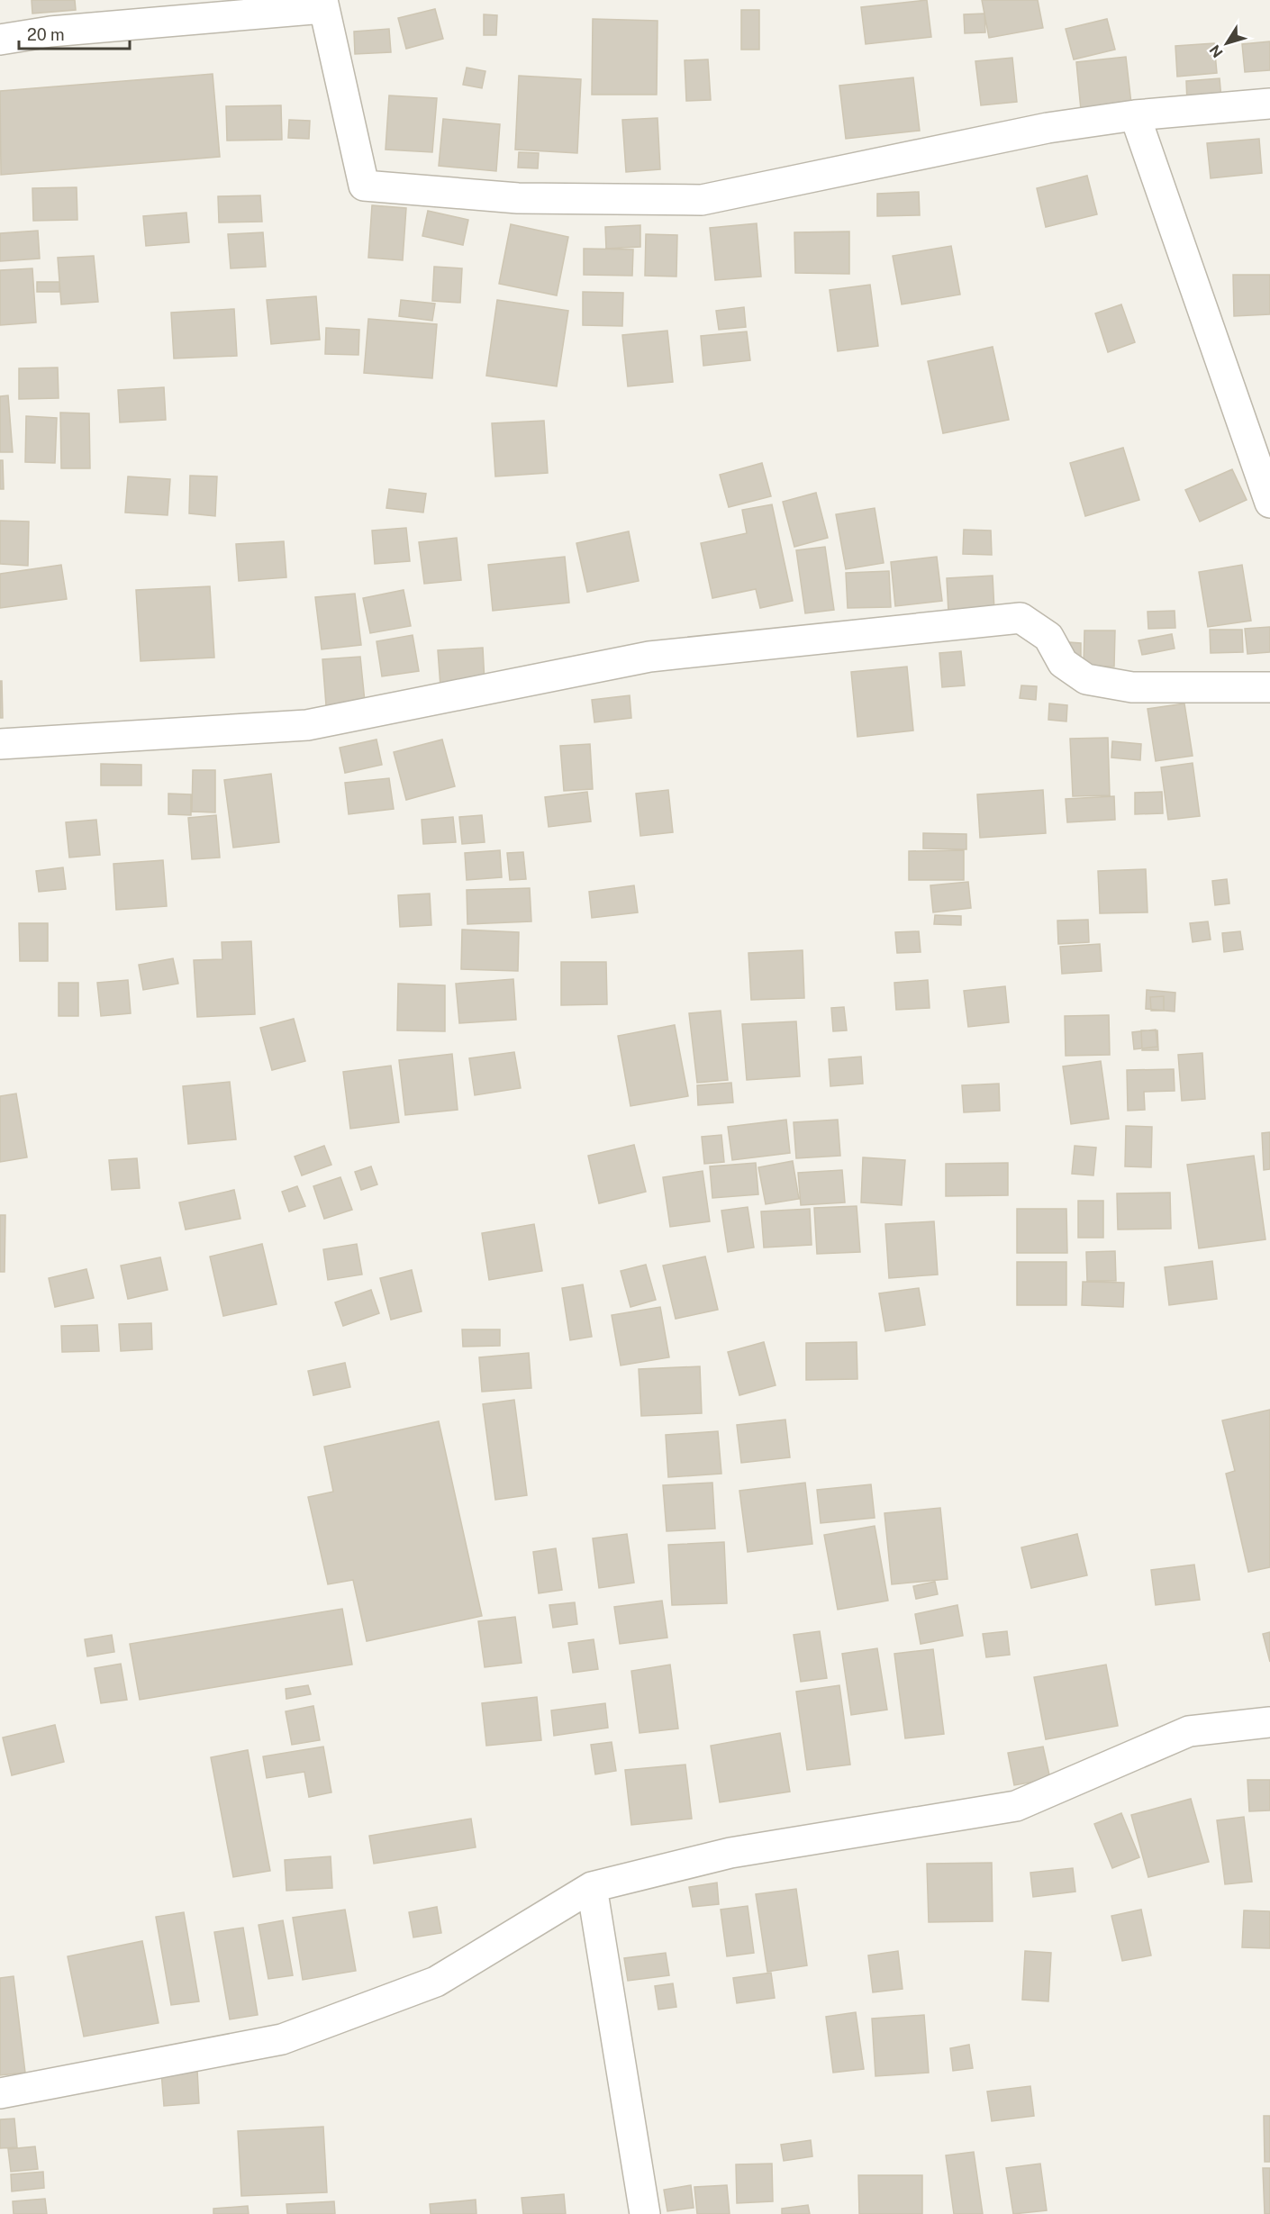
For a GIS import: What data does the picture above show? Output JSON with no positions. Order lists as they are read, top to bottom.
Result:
{
  "scale_bar": "20 m",
  "north": "bottom left"
}
